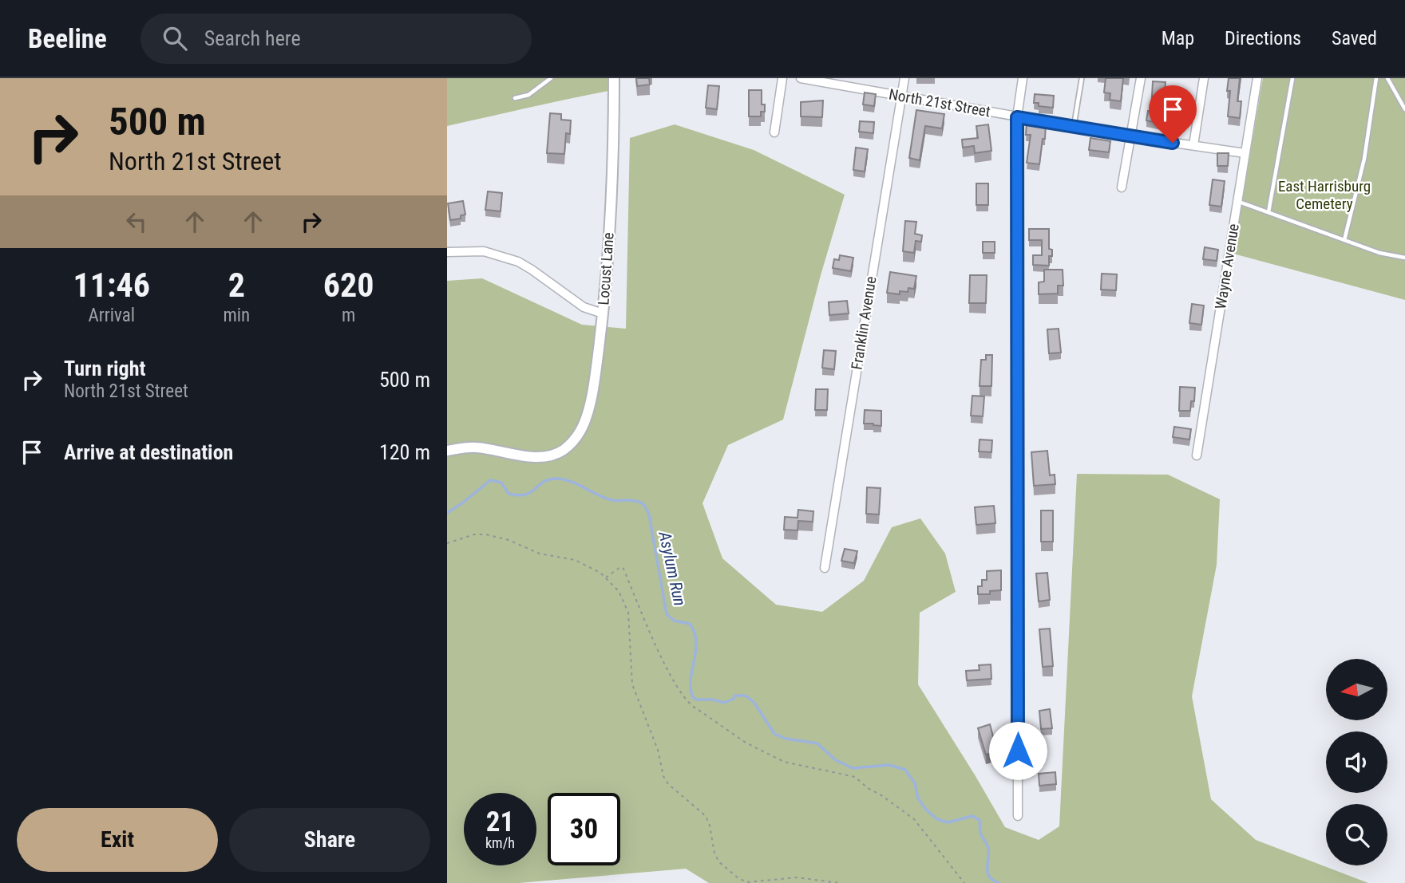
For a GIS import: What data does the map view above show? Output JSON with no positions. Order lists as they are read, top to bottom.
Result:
{
  "streets": {
    "street": [
      "North 21st Street",
      "Wayne Avenue",
      "Locust Lane",
      "Franklin Avenue"
    ]
  },
  "crossings": [
    ["North 21st Street", "Wayne Avenue"],
    ["North 21st Street", "Franklin Avenue"]
  ],
  "water": ["Asylum Run"],
  "parks": ["East Harrisburg Cemetery"],
  "north": "left",
  "page": {
    "header": "Beeline",
    "search": "Search here",
    "nav": ["Map", "Directions", "Saved"],
    "turn": ["500 m", "North 21st Street"],
    "eta": [
      "11:46",
      "Arrival",
      "2",
      "min",
      "620",
      "m"
    ],
    "list": [
      {
        "name": "Turn right",
        "note": "North 21st Street",
        "value": "500 m"
      },
      {
        "name": "Arrive at destination",
        "value": "120 m"
      }
    ],
    "speed": "21 km/h",
    "limit": "30",
    "buttons": ["Exit", "Share"]
  }
}
